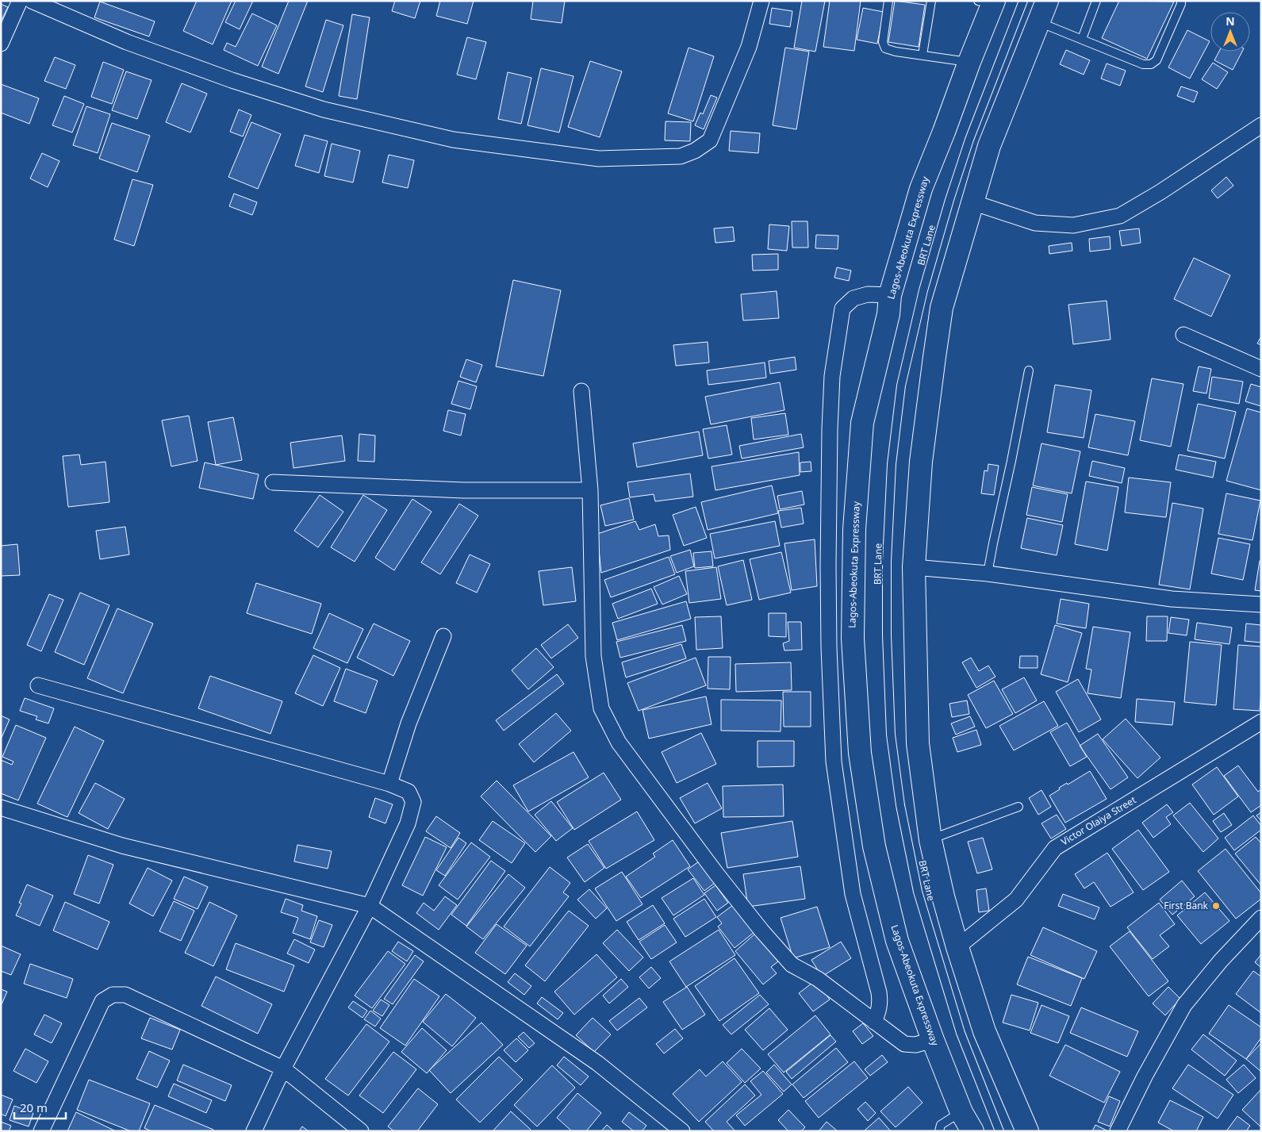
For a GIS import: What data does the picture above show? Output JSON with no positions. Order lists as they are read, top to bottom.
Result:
{
  "streets": {
    "highway": ["Lagos-Abeokuta Expressway"],
    "street": ["Victor Olaiya Street"],
    "lane": ["BRT Lane"]
  },
  "places": ["First Bank"],
  "scale_bar": "20 m",
  "north": "top"
}
